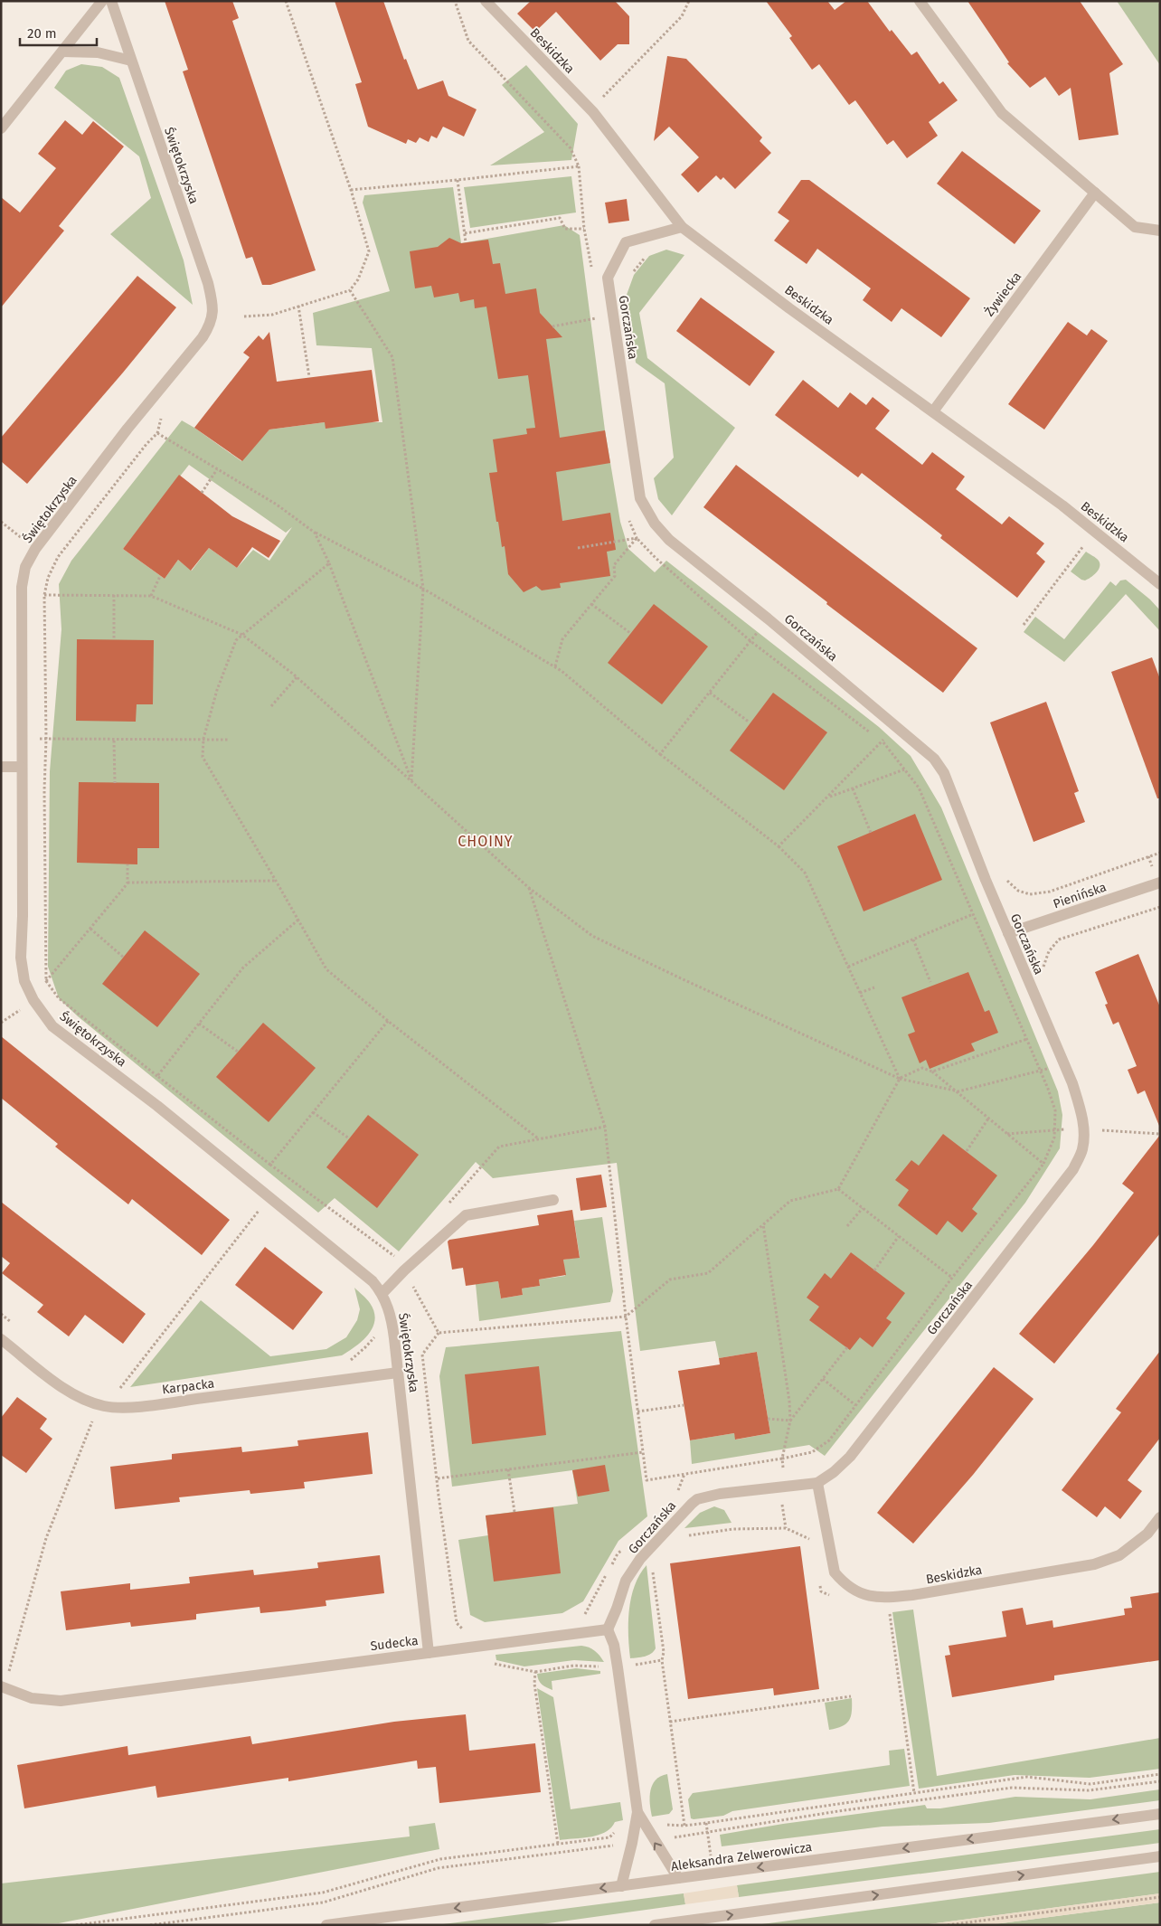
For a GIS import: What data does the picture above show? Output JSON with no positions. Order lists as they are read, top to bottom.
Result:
{
  "streets": {
    "street": [
      "Beskidzka",
      "Świętokrzyska",
      "Żywiecka",
      "Gorczańska",
      "Pienińska",
      "Karpacka",
      "Sudecka",
      "Aleksandra Zelwerowicza"
    ]
  },
  "crossings": [
    ["Beskidzka", "Żywiecka"],
    ["Beskidzka", "Gorczańska"],
    ["Świętokrzyska", "Karpacka"],
    ["Świętokrzyska", "Sudecka"],
    ["Gorczańska", "Pienińska"],
    ["Gorczańska", "Sudecka"]
  ],
  "districts": ["CHOINY"],
  "scale_bar": "20 m"
}
